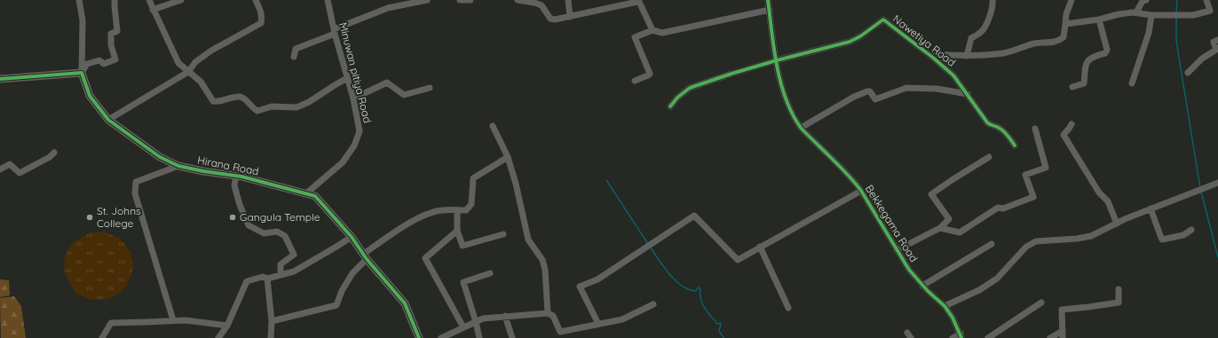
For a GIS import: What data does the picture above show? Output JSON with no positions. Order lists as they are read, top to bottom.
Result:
{
  "streets": {
    "street": [
      "Nawetiya Road",
      "Minuwan pitiya Road",
      "Hirana Road",
      "Bekkegama Road"
    ]
  },
  "crossings": [
    ["Nawetiya Road", "Bekkegama Road"],
    ["Minuwan pitiya Road", "Hirana Road"]
  ],
  "places": ["St. Johns College", "Gangula Temple"]
}
